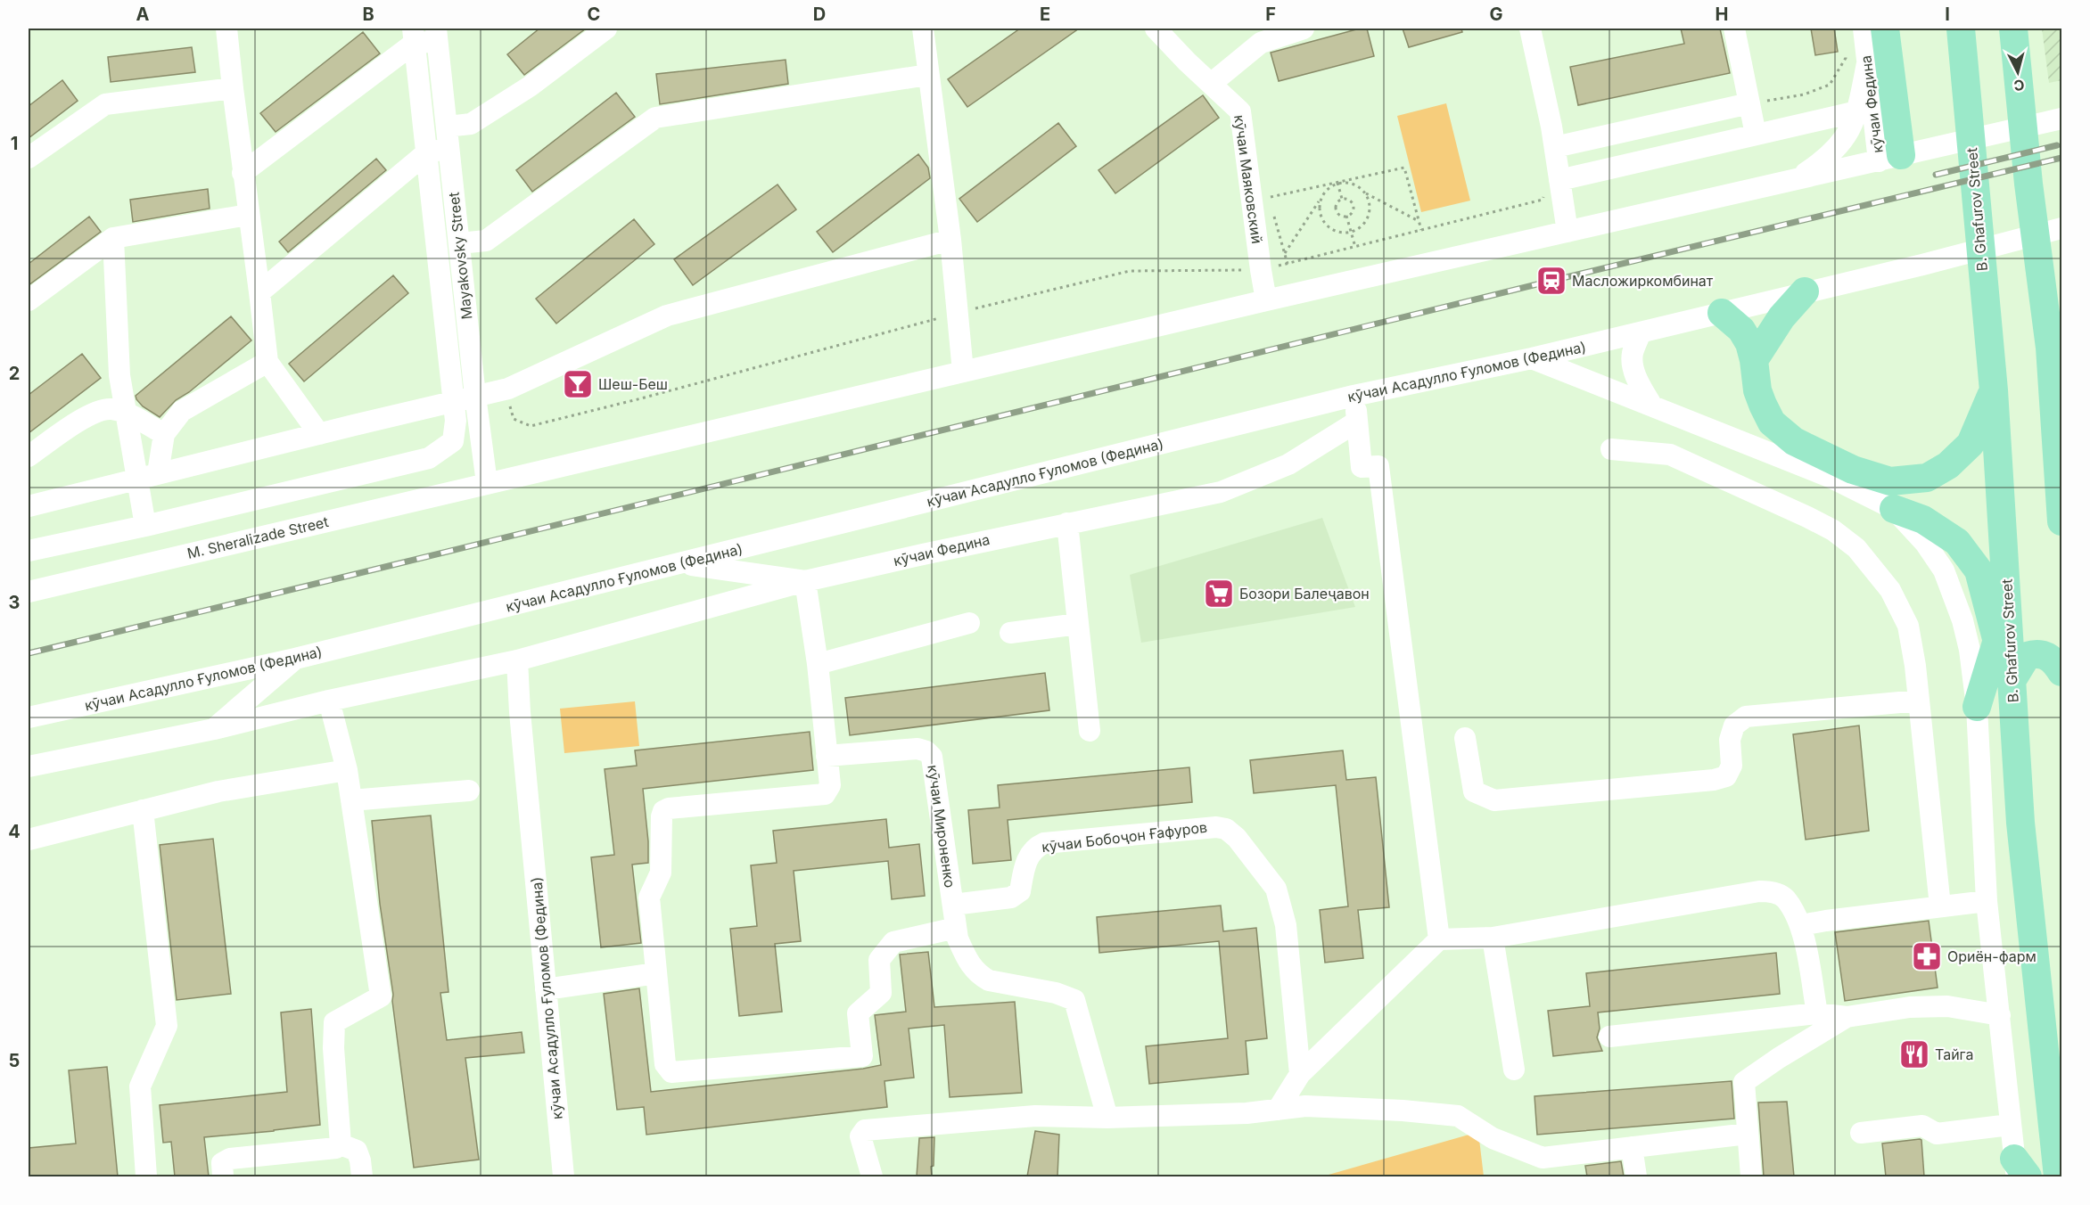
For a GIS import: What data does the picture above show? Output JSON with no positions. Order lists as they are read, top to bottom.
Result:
{
  "streets": {
    "main road": ["B. Ghafurov Street"],
    "street": [
      "кӯчаи Федина",
      "кӯчаи Маяковский",
      "Mayakovsky Street",
      "кӯчаи Асадулло Ғуломов (Федина)",
      "M. Sheralizade Street",
      "кӯчаи Мироненко",
      "кӯчаи Бобоҷон Ғафуров"
    ]
  },
  "crossings": [
    ["кӯчаи Федина", "кӯчаи Асадулло Ғуломов (Федина)"],
    ["Mayakovsky Street", "M. Sheralizade Street"],
    ["кӯчаи Мироненко", "кӯчаи Бобоҷон Ғафуров"]
  ],
  "places": {
    "station": ["Масложиркомбинат"],
    "bar": ["Шеш-Беш"],
    "supermarket": ["Бозори Балеҷавон"],
    "pharmacy": ["Ориён-фарм"],
    "restaurant": ["Тайга"]
  },
  "north": "bottom",
  "grid": {
    "columns": [
      "A",
      "B",
      "C",
      "D",
      "E",
      "F",
      "G",
      "H",
      "I"
    ],
    "rows": [
      "1",
      "2",
      "3",
      "4",
      "5"
    ]
  }
}
